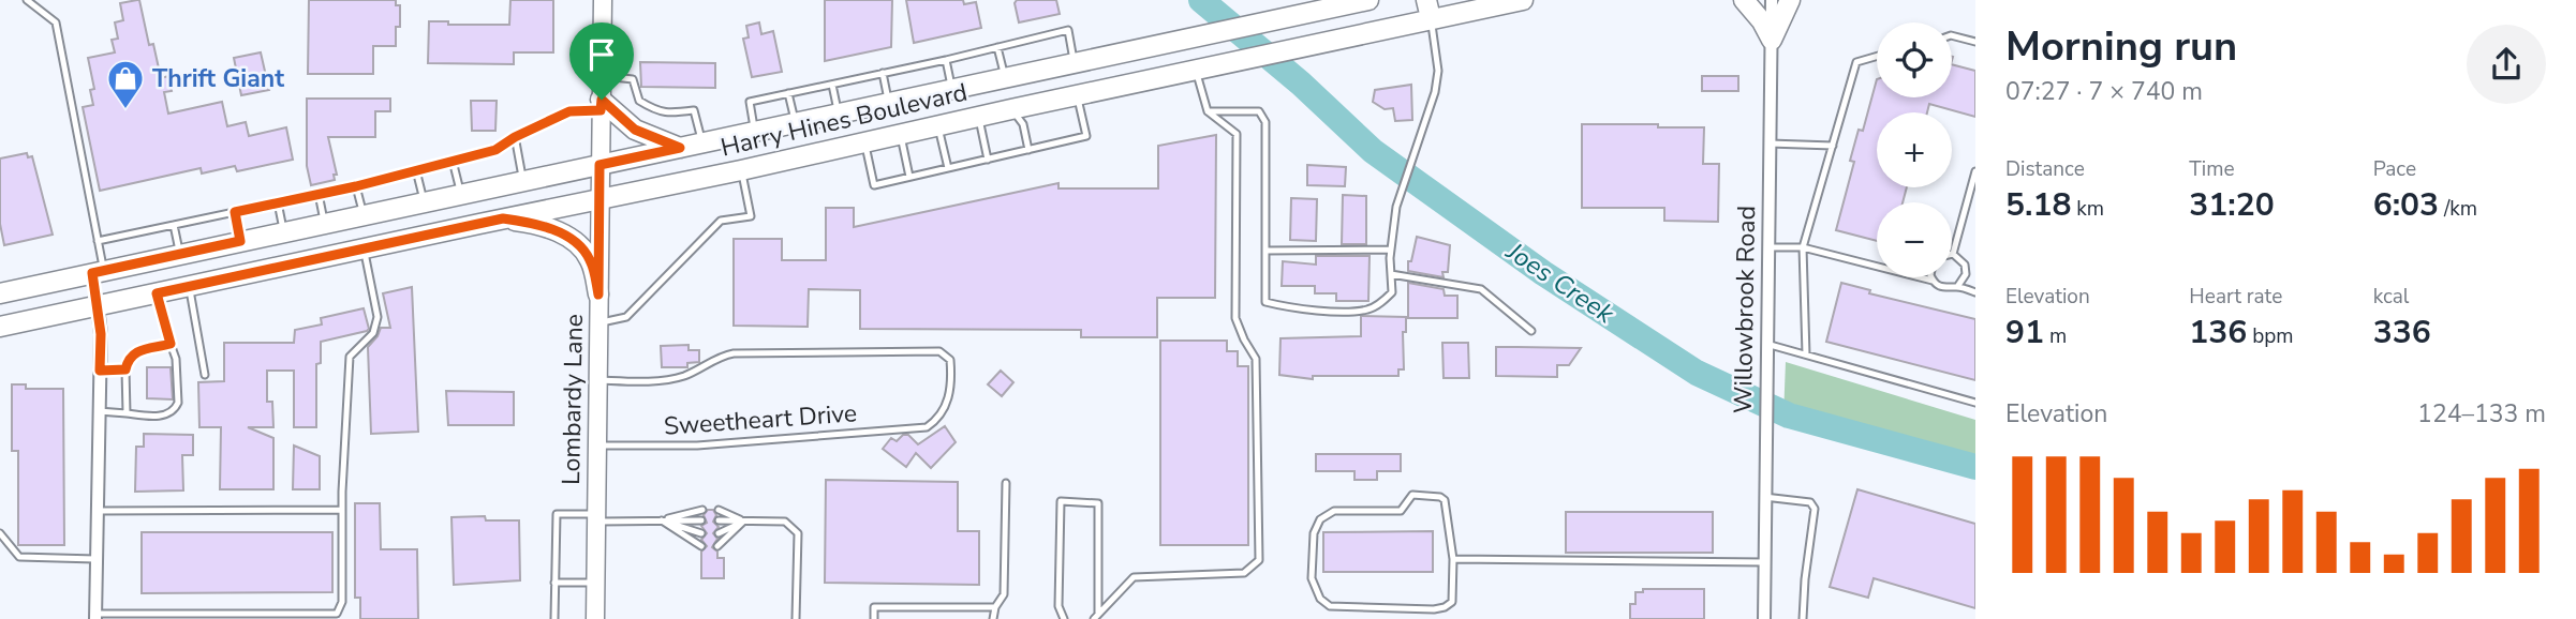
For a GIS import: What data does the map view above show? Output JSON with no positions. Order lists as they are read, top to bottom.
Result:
{
  "streets": {
    "main road": ["Harry Hines Boulevard", "Lombardy Lane"],
    "street": ["Willowbrook Road"],
    "lane": ["Sweetheart Drive"]
  },
  "crossings": [
    ["Harry Hines Boulevard", "Lombardy Lane"],
    ["Lombardy Lane", "Sweetheart Drive"]
  ],
  "water": ["Joes Creek"],
  "places": {
    "shop": ["Thrift Giant"]
  },
  "page": {
    "heading": ["Morning run", "07:27 · 7 × 740 m"],
    "map_buttons": ["+", "−"],
    "stats": [
      ["Distance", "5.18 km"],
      ["Time", "31:20"],
      ["Pace", "6:03 /km"],
      ["Elevation", "91 m"],
      ["Heart rate", "136 bpm"],
      ["kcal", "336"]
    ],
    "chart": ["Elevation", "124–133 m"]
  }
}
